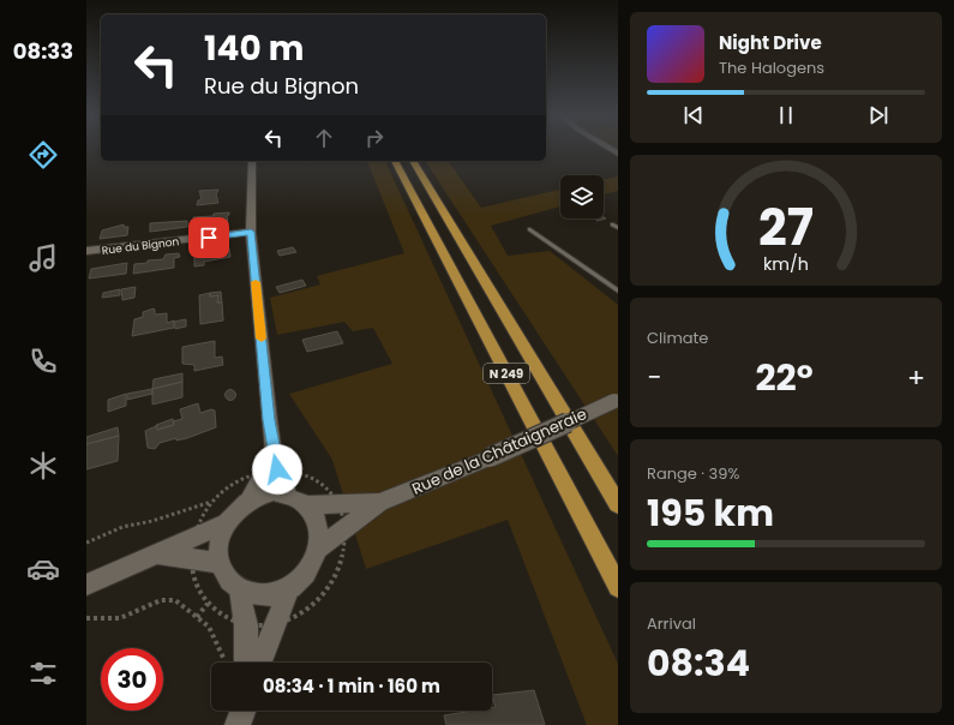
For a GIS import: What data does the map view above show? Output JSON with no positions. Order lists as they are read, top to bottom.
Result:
{
  "streets": {
    "highway": ["N 249"],
    "street": ["Rue du Bignon", "Rue de la Châtaigneraie"]
  },
  "page": {
    "tabs": "08:33",
    "turn": ["140 m", "Rue du Bignon"],
    "song": ["Night Drive", "The Halogens"],
    "tile": [
      "Climate",
      ["Range · 39%", "195 km"],
      ["Arrival", "08:34"]
    ],
    "heat": ["−", "22°", "+"],
    "limit": "30",
    "trip": "08:34 · 1 min · 160 m",
    "gauge": ["27", "km/h"]
  }
}
